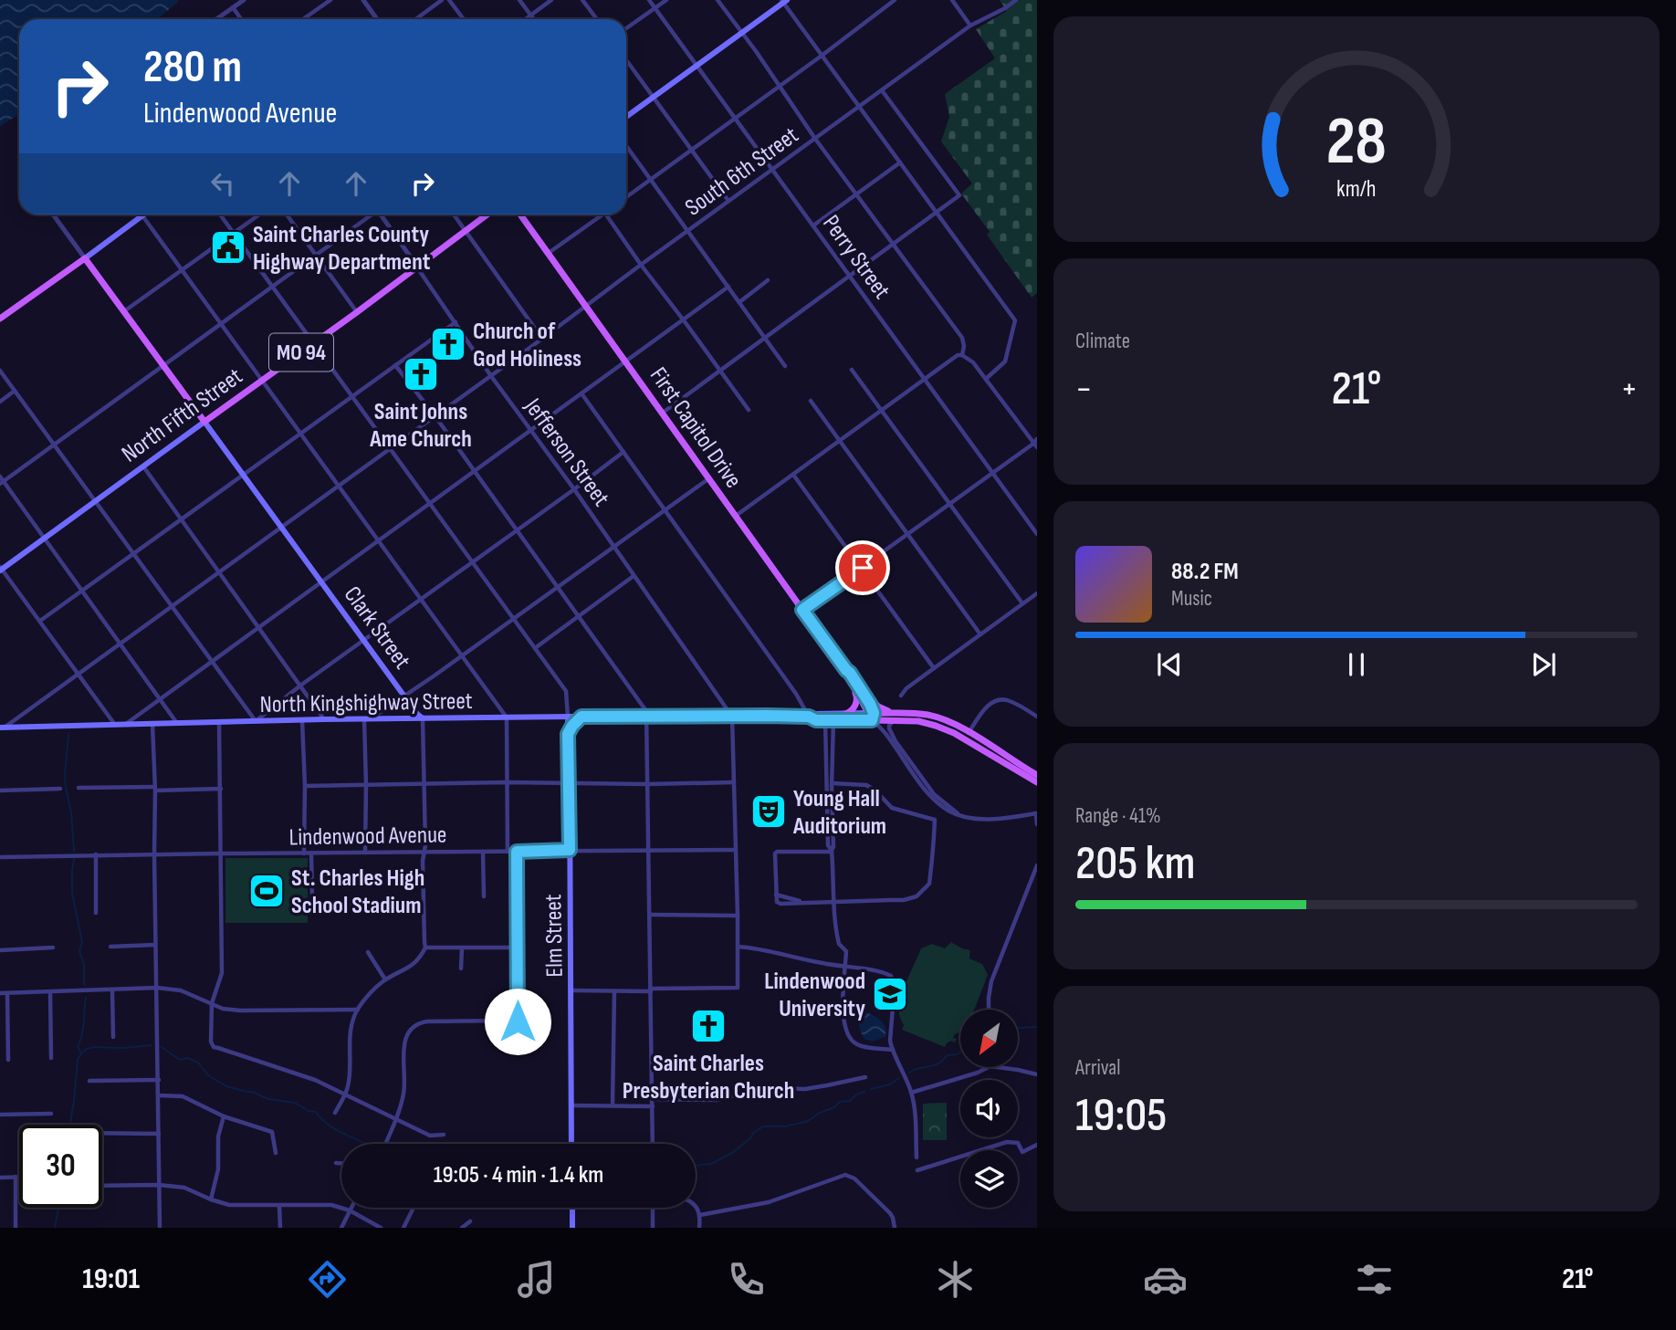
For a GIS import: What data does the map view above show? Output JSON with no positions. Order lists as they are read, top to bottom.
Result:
{
  "streets": {
    "main road": [
      "MO 94",
      "North Fifth Street",
      "First Capitol Drive",
      "Clark Street",
      "North Kingshighway Street",
      "Elm Street"
    ],
    "street": [
      "South 6th Street",
      "Perry Street",
      "Jefferson Street",
      "Lindenwood Avenue"
    ]
  },
  "crossings": [
    ["South 6th Street", "Perry Street"],
    ["South 6th Street", "First Capitol Drive"],
    ["South 6th Street", "Jefferson Street"],
    ["South 6th Street", "Clark Street"],
    ["South 6th Street", "North Kingshighway Street"],
    ["MO 94", "North Fifth Street"],
    ["MO 94", "Jefferson Street"],
    ["North Fifth Street", "Jefferson Street"],
    ["North Fifth Street", "Clark Street"],
    ["Jefferson Street", "North Kingshighway Street"],
    ["Clark Street", "North Kingshighway Street"],
    ["North Kingshighway Street", "Elm Street"],
    ["Lindenwood Avenue", "Elm Street"]
  ],
  "places": {
    "public building": ["Saint Charles County Highway Department"],
    "church": ["Church of God Holiness", "Saint Johns Ame Church", "Saint Charles Presbyterian Church"],
    "theatre": ["Young Hall Auditorium"],
    "sports": ["St. Charles High School Stadium"],
    "school or university": ["Lindenwood University"]
  },
  "north": "bottom left",
  "page": {
    "turn": ["280 m", "Lindenwood Avenue"],
    "tile": [
      "Climate",
      ["Range · 41%", "205 km"],
      ["Arrival", "19:05"]
    ],
    "heat": ["−", "21°", "+"],
    "song": ["88.2 FM", "Music"],
    "limit": "30",
    "trip": "19:05 · 4 min · 1.4 km",
    "tabs": ["19:01", "21°"],
    "gauge": ["28", "km/h"]
  }
}
